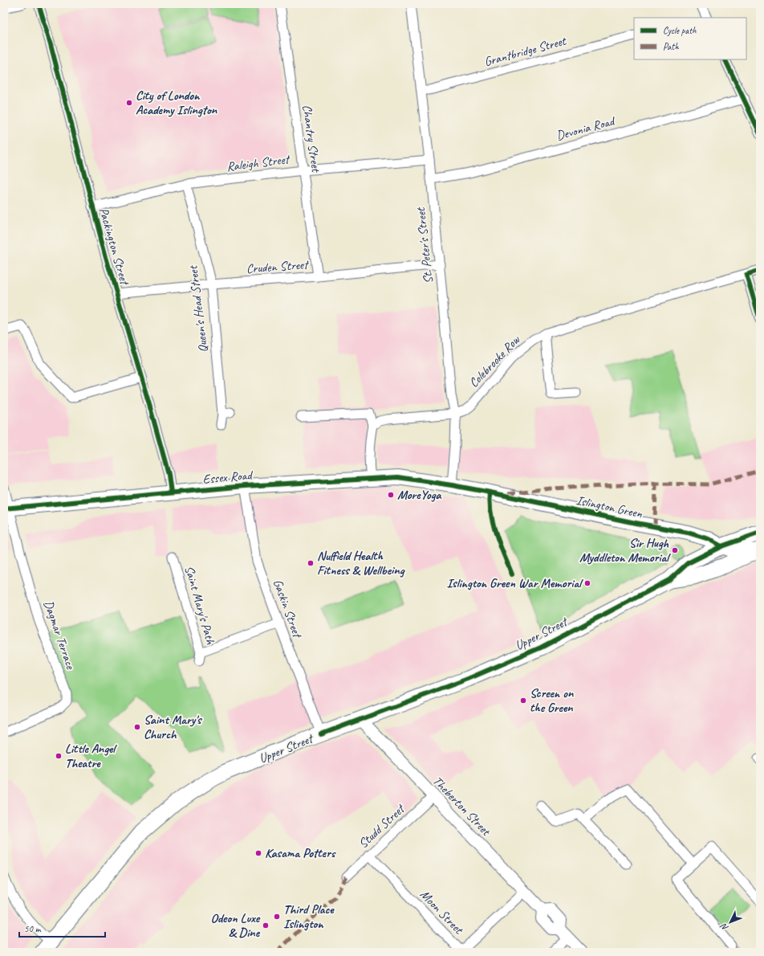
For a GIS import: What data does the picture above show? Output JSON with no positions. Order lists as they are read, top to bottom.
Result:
{
  "streets": {
    "highway": ["Upper Street"],
    "main road": ["Essex Road", "Islington Green"],
    "street": [
      "Grantbridge Street",
      "Devonia Road",
      "Chantry Street",
      "Raleigh Street",
      "Packington Street",
      "St. Peter's Street",
      "Cruden Street",
      "Queen's Head Street",
      "Colebrooke Row",
      "Saint Mary's Path",
      "Gaskin Street",
      "Dagmar Terrace",
      "Theberton Street",
      "Studd Street",
      "Moon Street"
    ]
  },
  "crossings": [
    ["Grantbridge Street", "St. Peter's Street"],
    ["Devonia Road", "St. Peter's Street"],
    ["Chantry Street", "Raleigh Street"],
    ["Chantry Street", "Cruden Street"],
    ["Raleigh Street", "Packington Street"],
    ["Raleigh Street", "St. Peter's Street"],
    ["Raleigh Street", "Queen's Head Street"],
    ["Packington Street", "Cruden Street"],
    ["Packington Street", "Essex Road"],
    ["St. Peter's Street", "Cruden Street"],
    ["St. Peter's Street", "Colebrooke Row"],
    ["St. Peter's Street", "Essex Road"],
    ["St. Peter's Street", "Islington Green"],
    ["Cruden Street", "Queen's Head Street"],
    ["Essex Road", "Islington Green"],
    ["Essex Road", "Gaskin Street"],
    ["Essex Road", "Dagmar Terrace"],
    ["Islington Green", "Upper Street"],
    ["Saint Mary's Path", "Gaskin Street"],
    ["Gaskin Street", "Upper Street"],
    ["Upper Street", "Theberton Street"],
    ["Theberton Street", "Studd Street"],
    ["Theberton Street", "Moon Street"],
    ["Studd Street", "Moon Street"]
  ],
  "places": [
    "City of London Academy Islington",
    "MoreYoga",
    "Sir Hugh Myddleton Memorial",
    "Nuffield Health Fitness & Wellbeing",
    "Islington Green War Memorial",
    "Screen on the Green",
    "Saint Mary's Church",
    "Little Angel Theatre",
    "Kasama Potters",
    "Third Place Islington",
    "Odeon Luxe & Dine"
  ],
  "legend": ["Cycle path", "Path"],
  "scale_bar": "50 m",
  "north": "bottom left"
}
